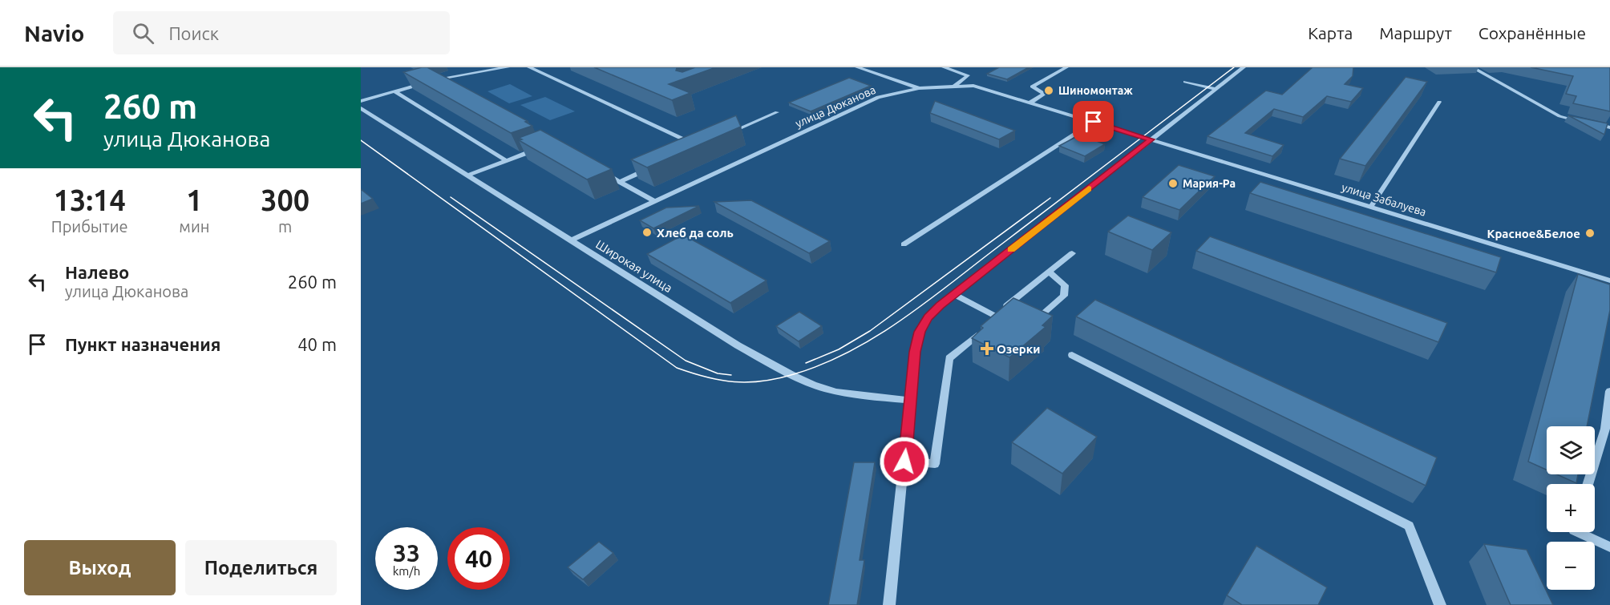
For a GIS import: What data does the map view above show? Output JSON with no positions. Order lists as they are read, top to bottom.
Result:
{
  "streets": {
    "street": ["улица Дюканова", "улица Забалуева", "Широкая улица"]
  },
  "crossings": [
    ["улица Дюканова", "улица Забалуева"],
    ["улица Дюканова", "Широкая улица"]
  ],
  "places": {
    "other": [
      "Шиномонтаж",
      "Мария-Ра",
      "Хлеб да соль",
      "Красное&Белое"
    ],
    "health": ["Озерки"]
  },
  "page": {
    "header": "Navio",
    "search": "Поиск",
    "nav": ["Карта", "Маршрут", "Сохранённые"],
    "turn": ["260 m", "улица Дюканова"],
    "eta": [
      "13:14",
      "Прибытие",
      "1",
      "мин",
      "300",
      "m"
    ],
    "list": [
      {
        "name": "Налево",
        "note": "улица Дюканова",
        "value": "260 m"
      },
      {
        "name": "Пункт назначения",
        "value": "40 m"
      }
    ],
    "map_buttons": ["+", "−"],
    "speed": "33 km/h",
    "limit": "40",
    "buttons": ["Выход", "Поделиться"]
  }
}
